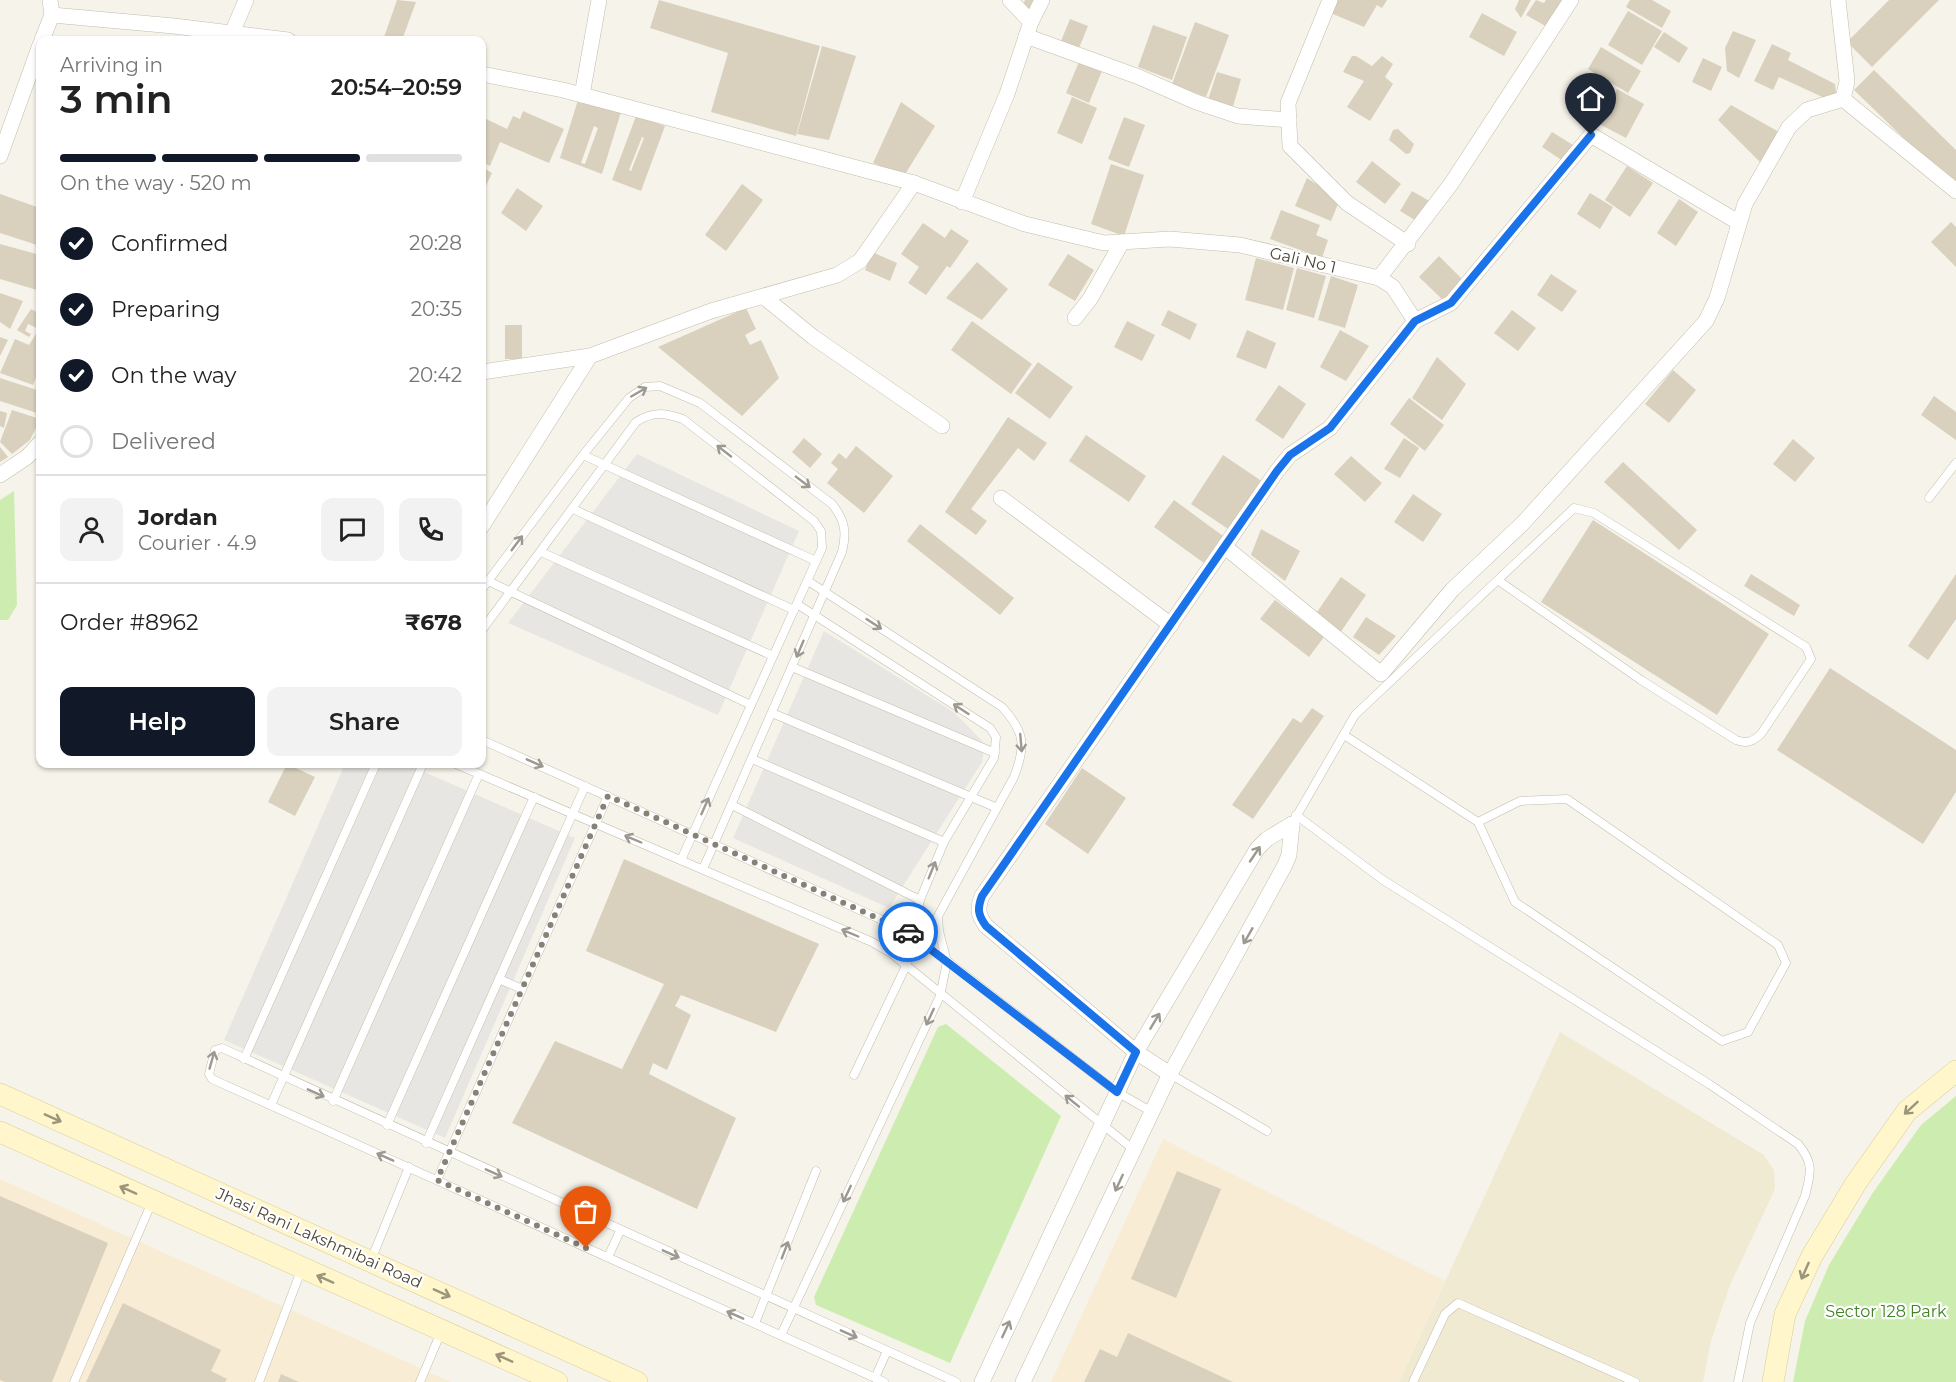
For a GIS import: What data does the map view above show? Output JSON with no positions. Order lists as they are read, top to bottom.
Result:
{
  "streets": {
    "main road": ["Jhasi Rani Lakshmibai Road"],
    "street": ["Gali No 1"]
  },
  "parks": ["Sector 128 Park"],
  "page": {
    "heading": ["3 min", "Arriving in", "20:54–20:59"],
    "panel": [
      "Jordan",
      "Courier · 4.9",
      "Order #8962",
      "₹678"
    ],
    "bar": "On the way · 520 m",
    "list": [
      ["Confirmed", "20:28"],
      ["Preparing", "20:35"],
      ["On the way", "20:42"],
      "Delivered"
    ],
    "buttons": ["Help", "Share"]
  }
}
